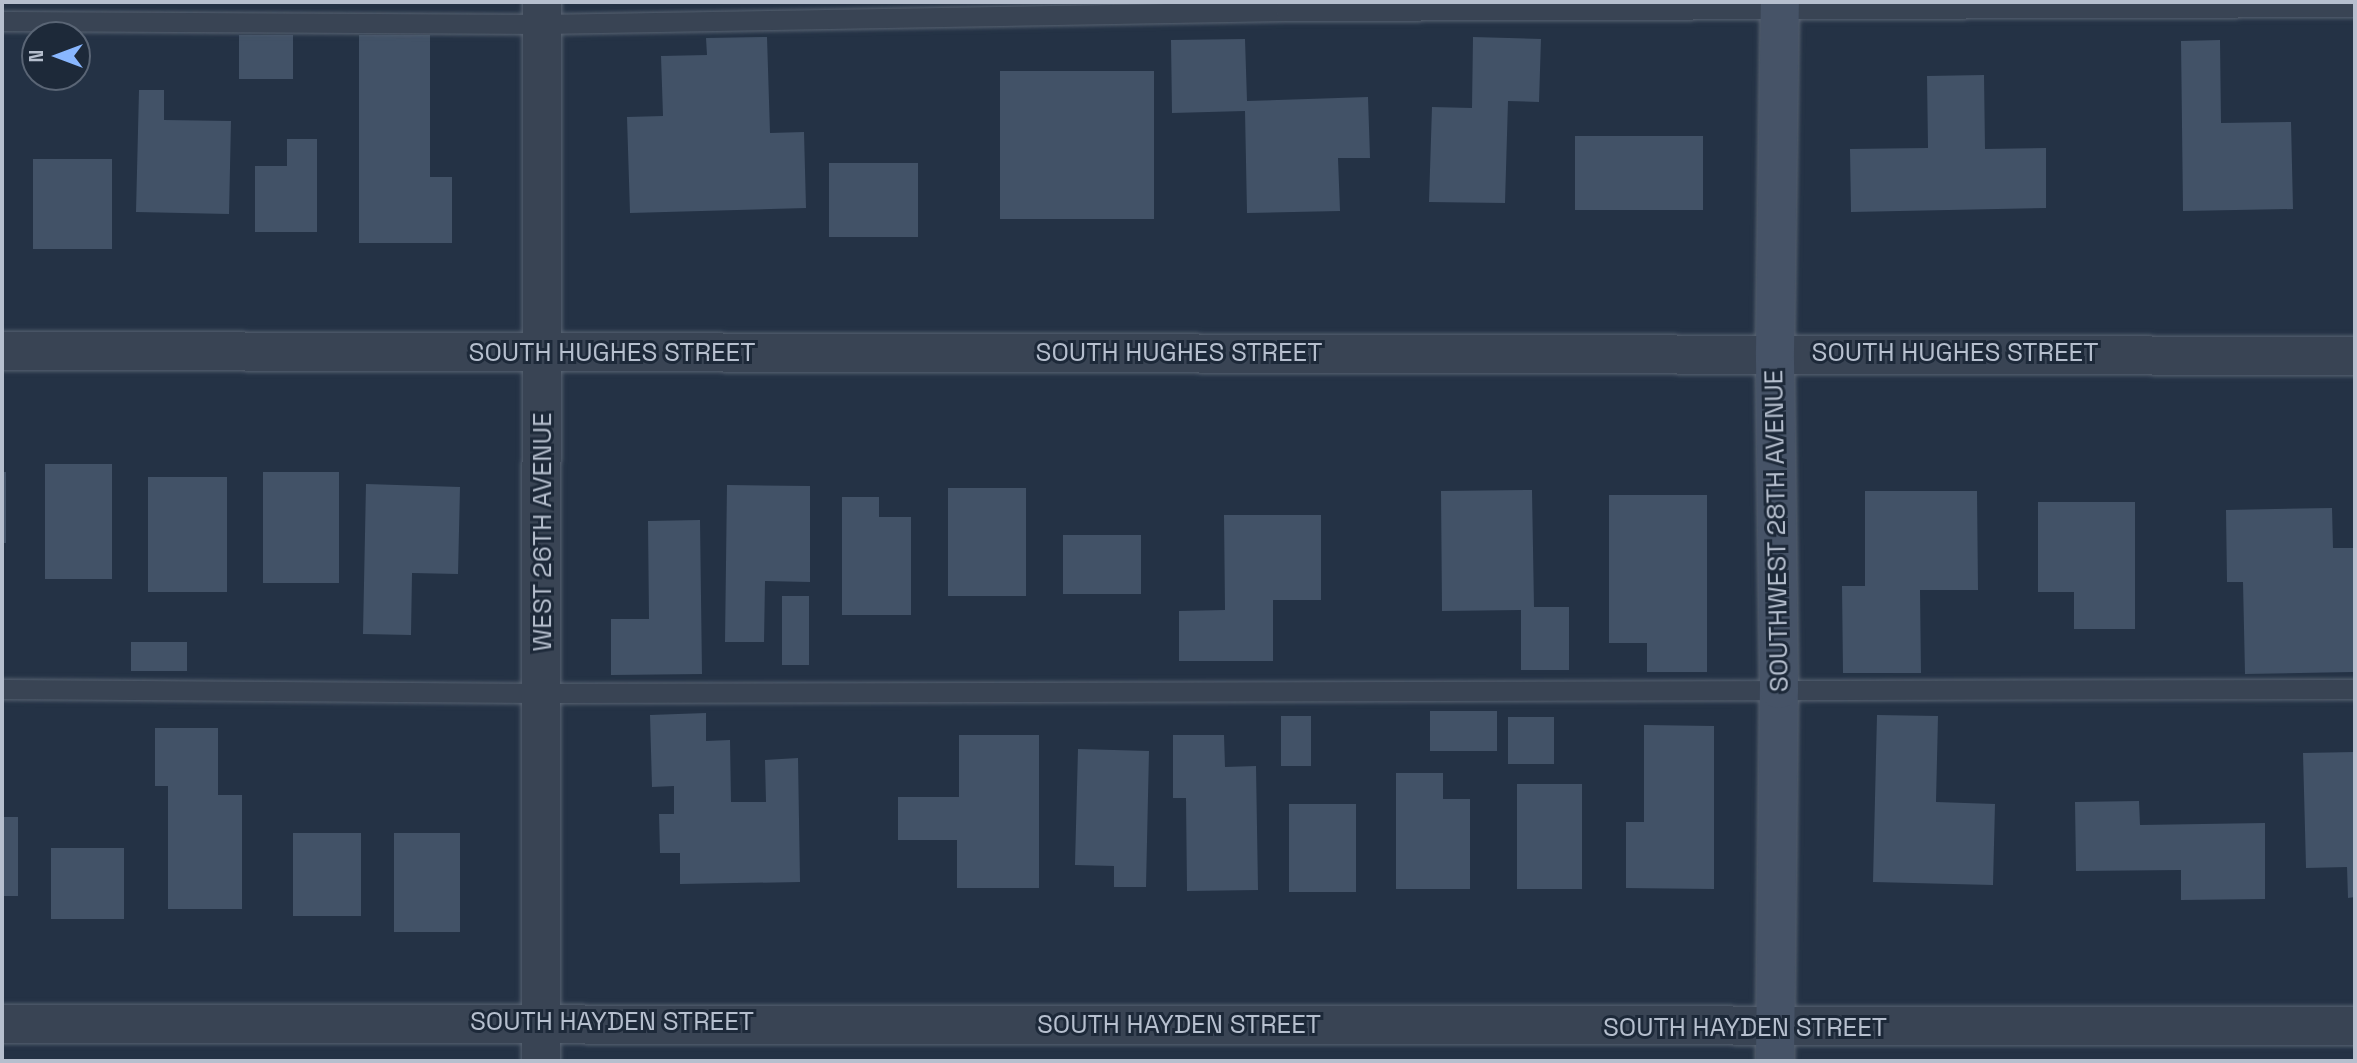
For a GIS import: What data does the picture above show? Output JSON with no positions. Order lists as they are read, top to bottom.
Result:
{
  "streets": {
    "main road": ["SOUTHWEST 28TH AVENUE"],
    "street": ["SOUTH HUGHES STREET", "WEST 26TH AVENUE", "SOUTH HAYDEN STREET"]
  },
  "crossings": [
    ["SOUTH HUGHES STREET", "SOUTHWEST 28TH AVENUE"],
    ["SOUTH HUGHES STREET", "WEST 26TH AVENUE"],
    ["SOUTHWEST 28TH AVENUE", "SOUTH HAYDEN STREET"],
    ["WEST 26TH AVENUE", "SOUTH HAYDEN STREET"]
  ],
  "north": "left"
}
